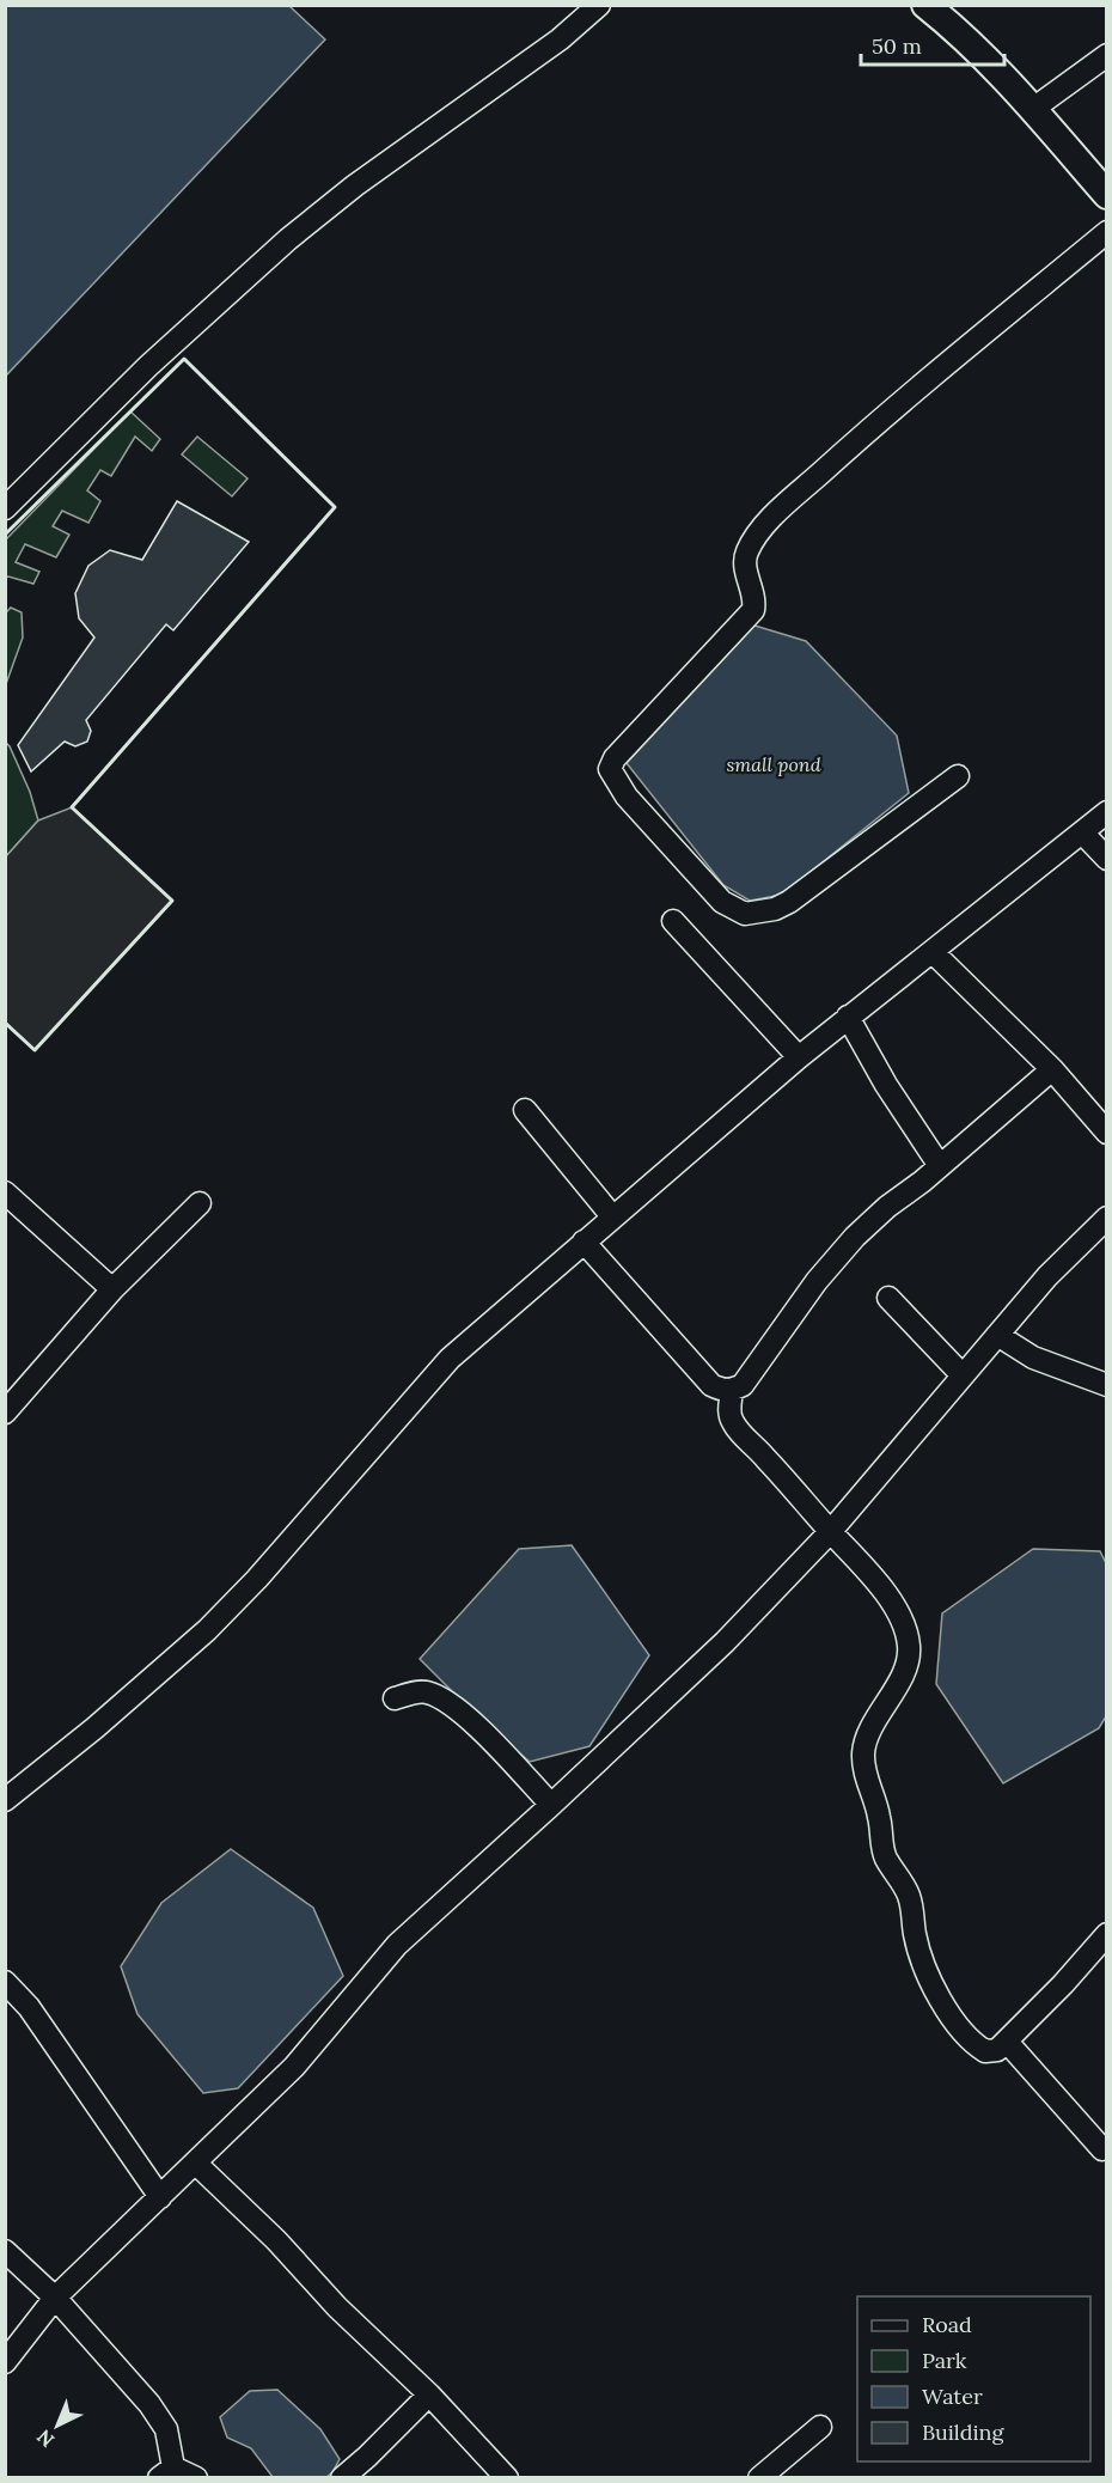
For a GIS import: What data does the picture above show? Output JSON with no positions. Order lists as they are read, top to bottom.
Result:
{
  "water": ["small pond"],
  "legend": [
    "Road",
    "Park",
    "Water",
    "Building"
  ],
  "scale_bar": "50 m",
  "north": "bottom left"
}
